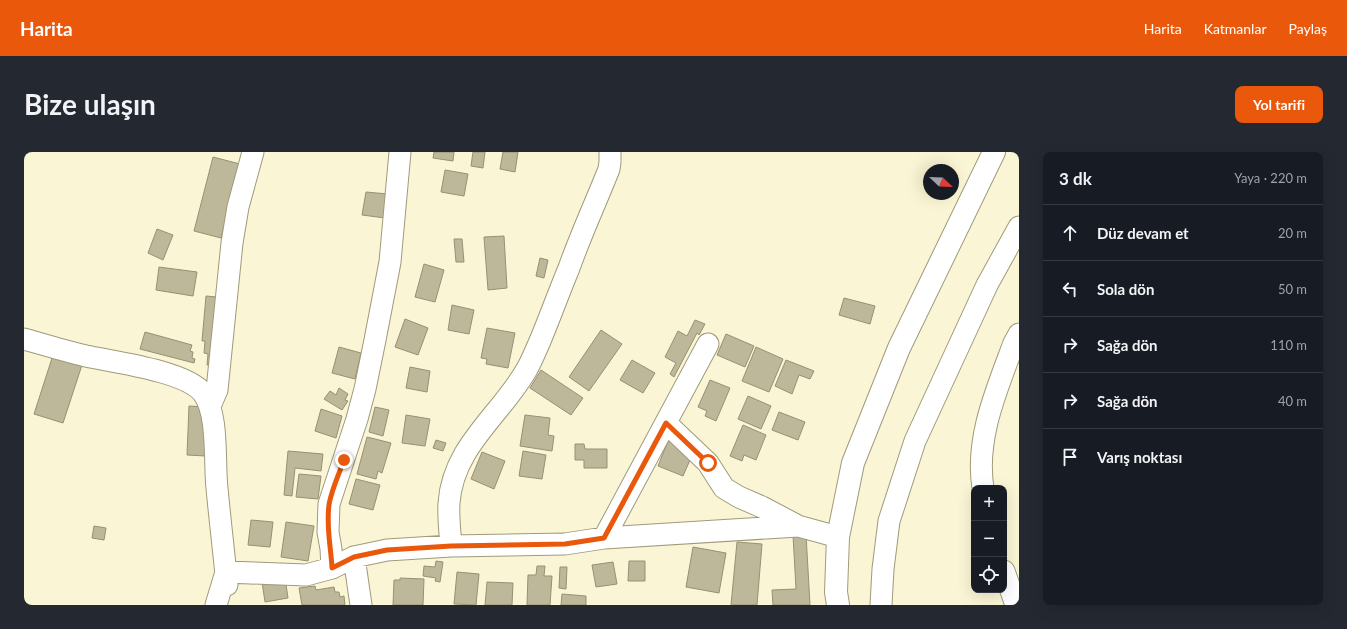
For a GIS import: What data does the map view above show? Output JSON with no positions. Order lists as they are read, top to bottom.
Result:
{
  "north": "bottom right",
  "page": {
    "header": "Harita",
    "nav": ["Harita", "Katmanlar", "Paylaş"],
    "buttons": "Yol tarifi",
    "title": "Bize ulaşın",
    "heading": ["3 dk", "Yaya · 220 m"],
    "list": [
      ["Düz devam et", "20 m"],
      ["Sola dön", "50 m"],
      ["Sağa dön", "110 m"],
      ["Sağa dön", "40 m"],
      "Varış noktası"
    ],
    "map_buttons": ["+", "−"]
  }
}
